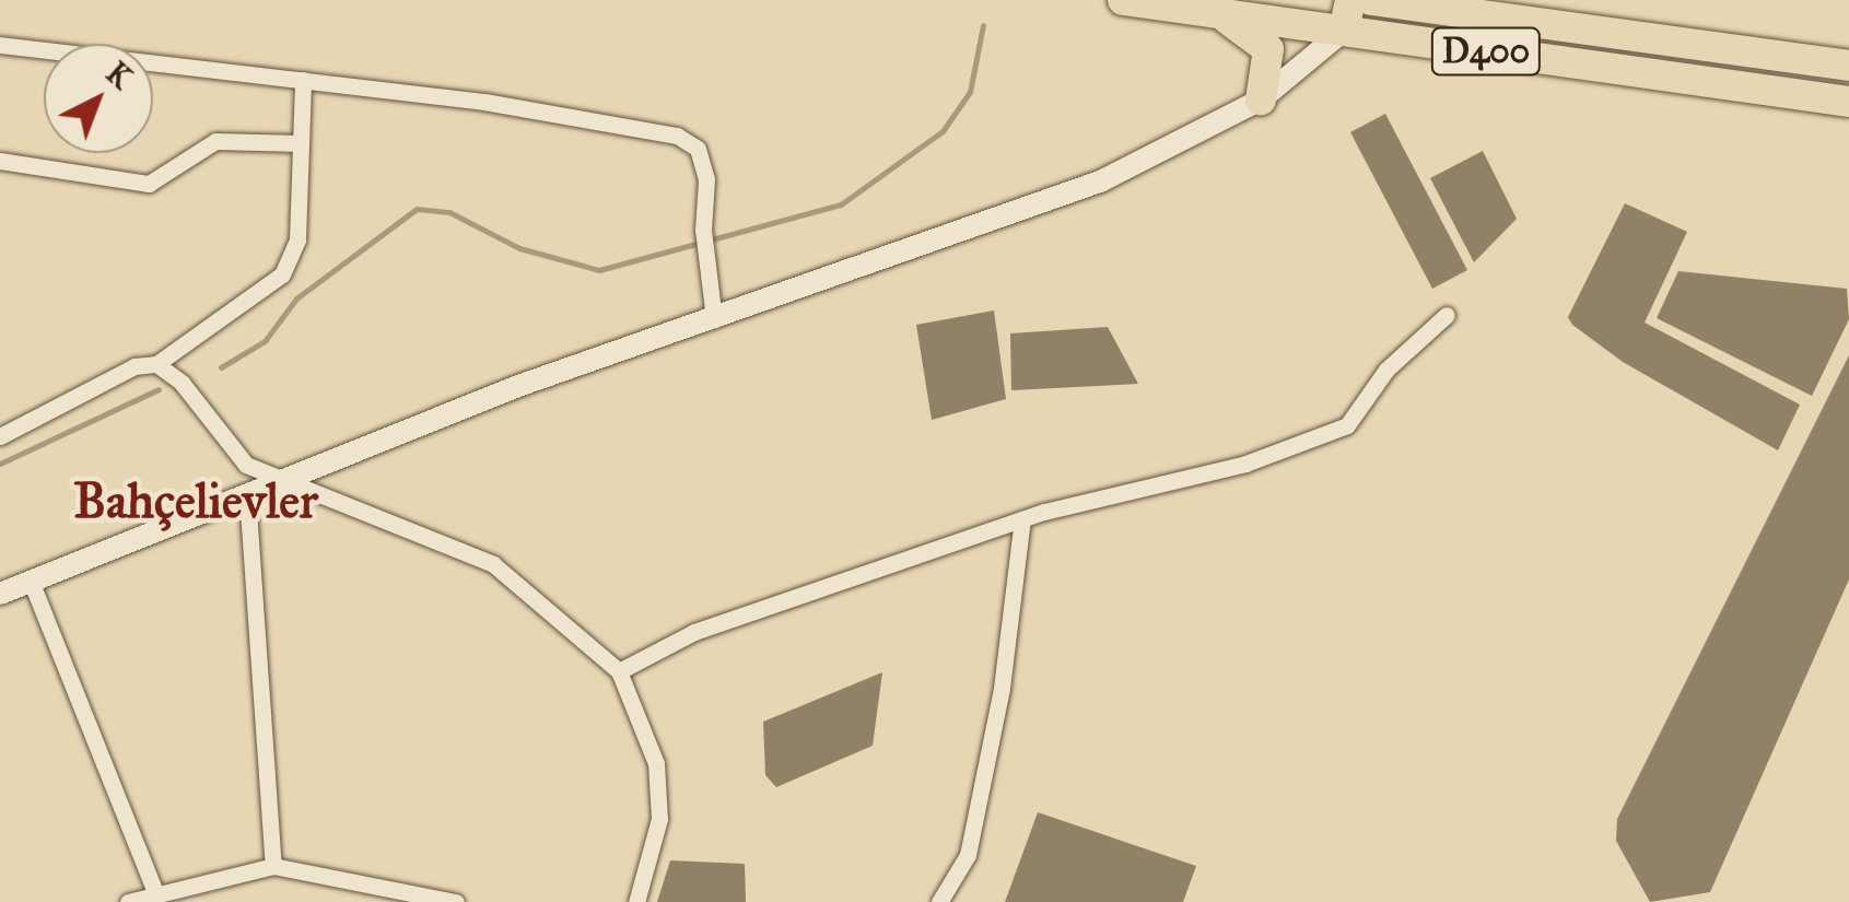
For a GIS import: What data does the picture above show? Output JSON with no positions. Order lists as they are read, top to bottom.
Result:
{
  "streets": {
    "highway": ["D400"]
  },
  "districts": ["Bahçelievler"],
  "north": "top right"
}
